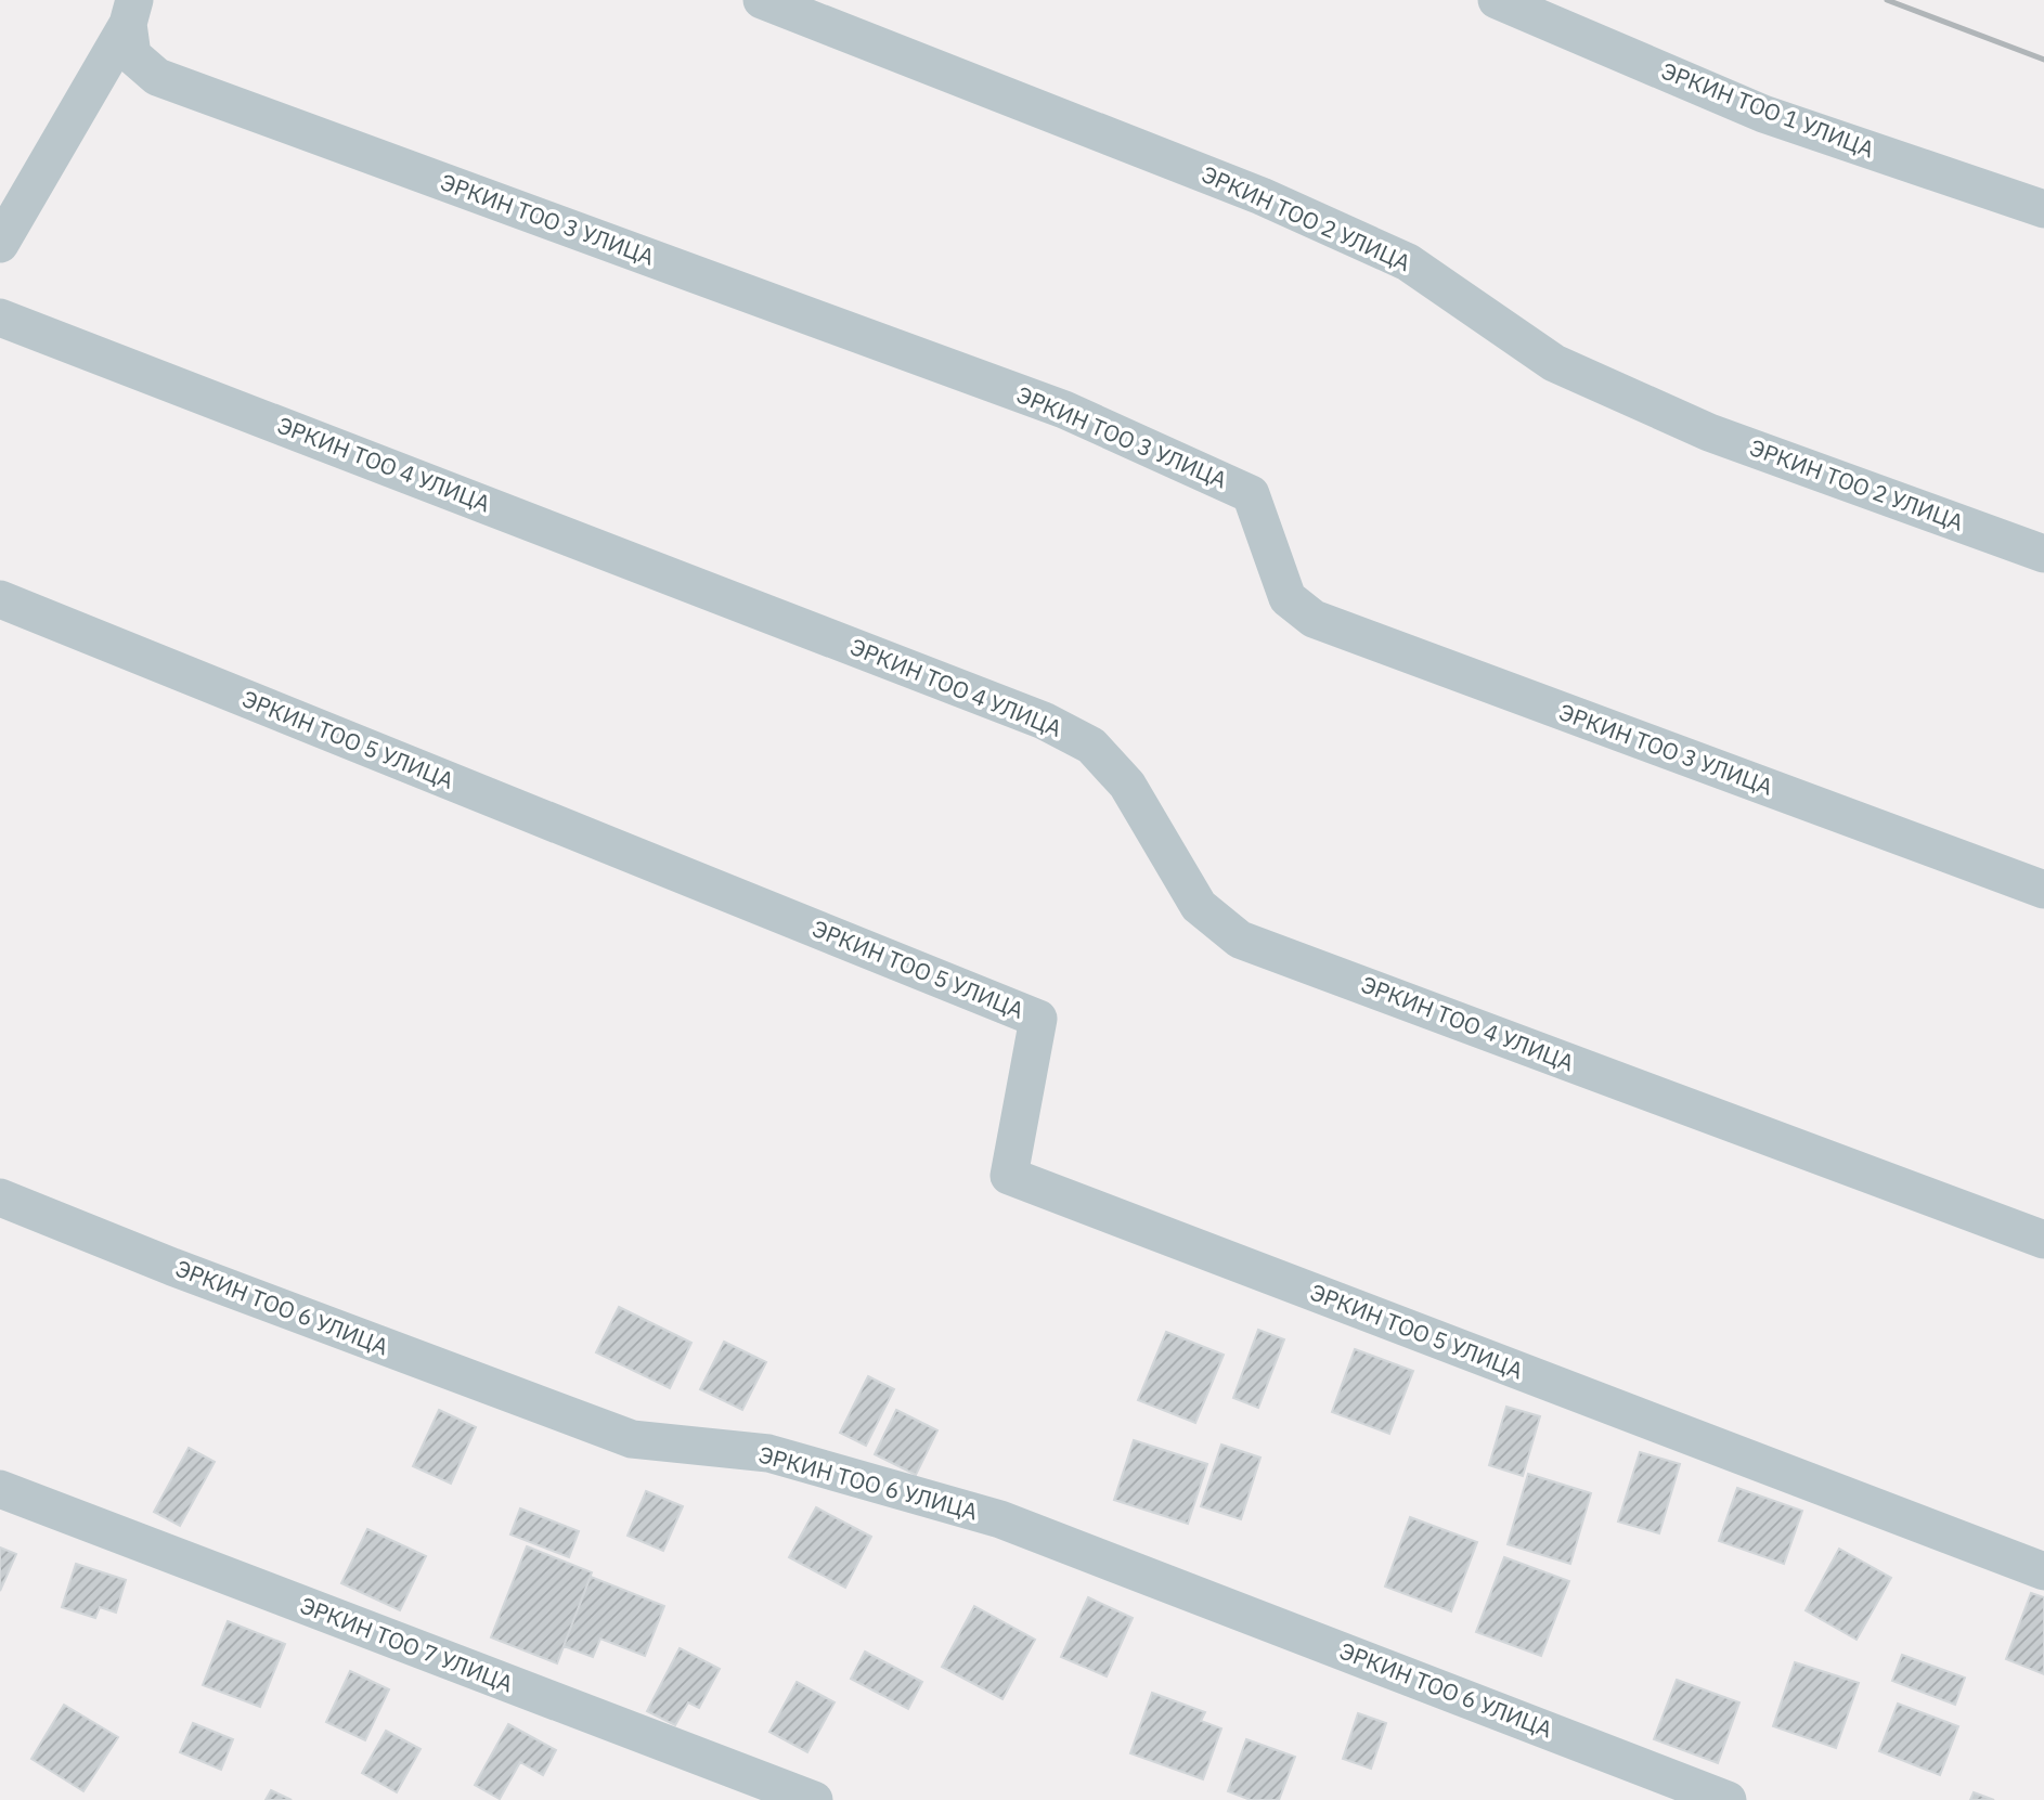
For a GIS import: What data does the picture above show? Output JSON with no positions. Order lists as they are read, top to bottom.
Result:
{
  "streets": {
    "street": [
      "ЭРКИН ТОО 1 УЛИЦА",
      "ЭРКИН ТОО 2 УЛИЦА",
      "ЭРКИН ТОО 3 УЛИЦА",
      "ЭРКИН ТОО 4 УЛИЦА",
      "ЭРКИН ТОО 5 УЛИЦА",
      "ЭРКИН ТОО 6 УЛИЦА",
      "ЭРКИН ТОО 7 УЛИЦА"
    ]
  }
}
